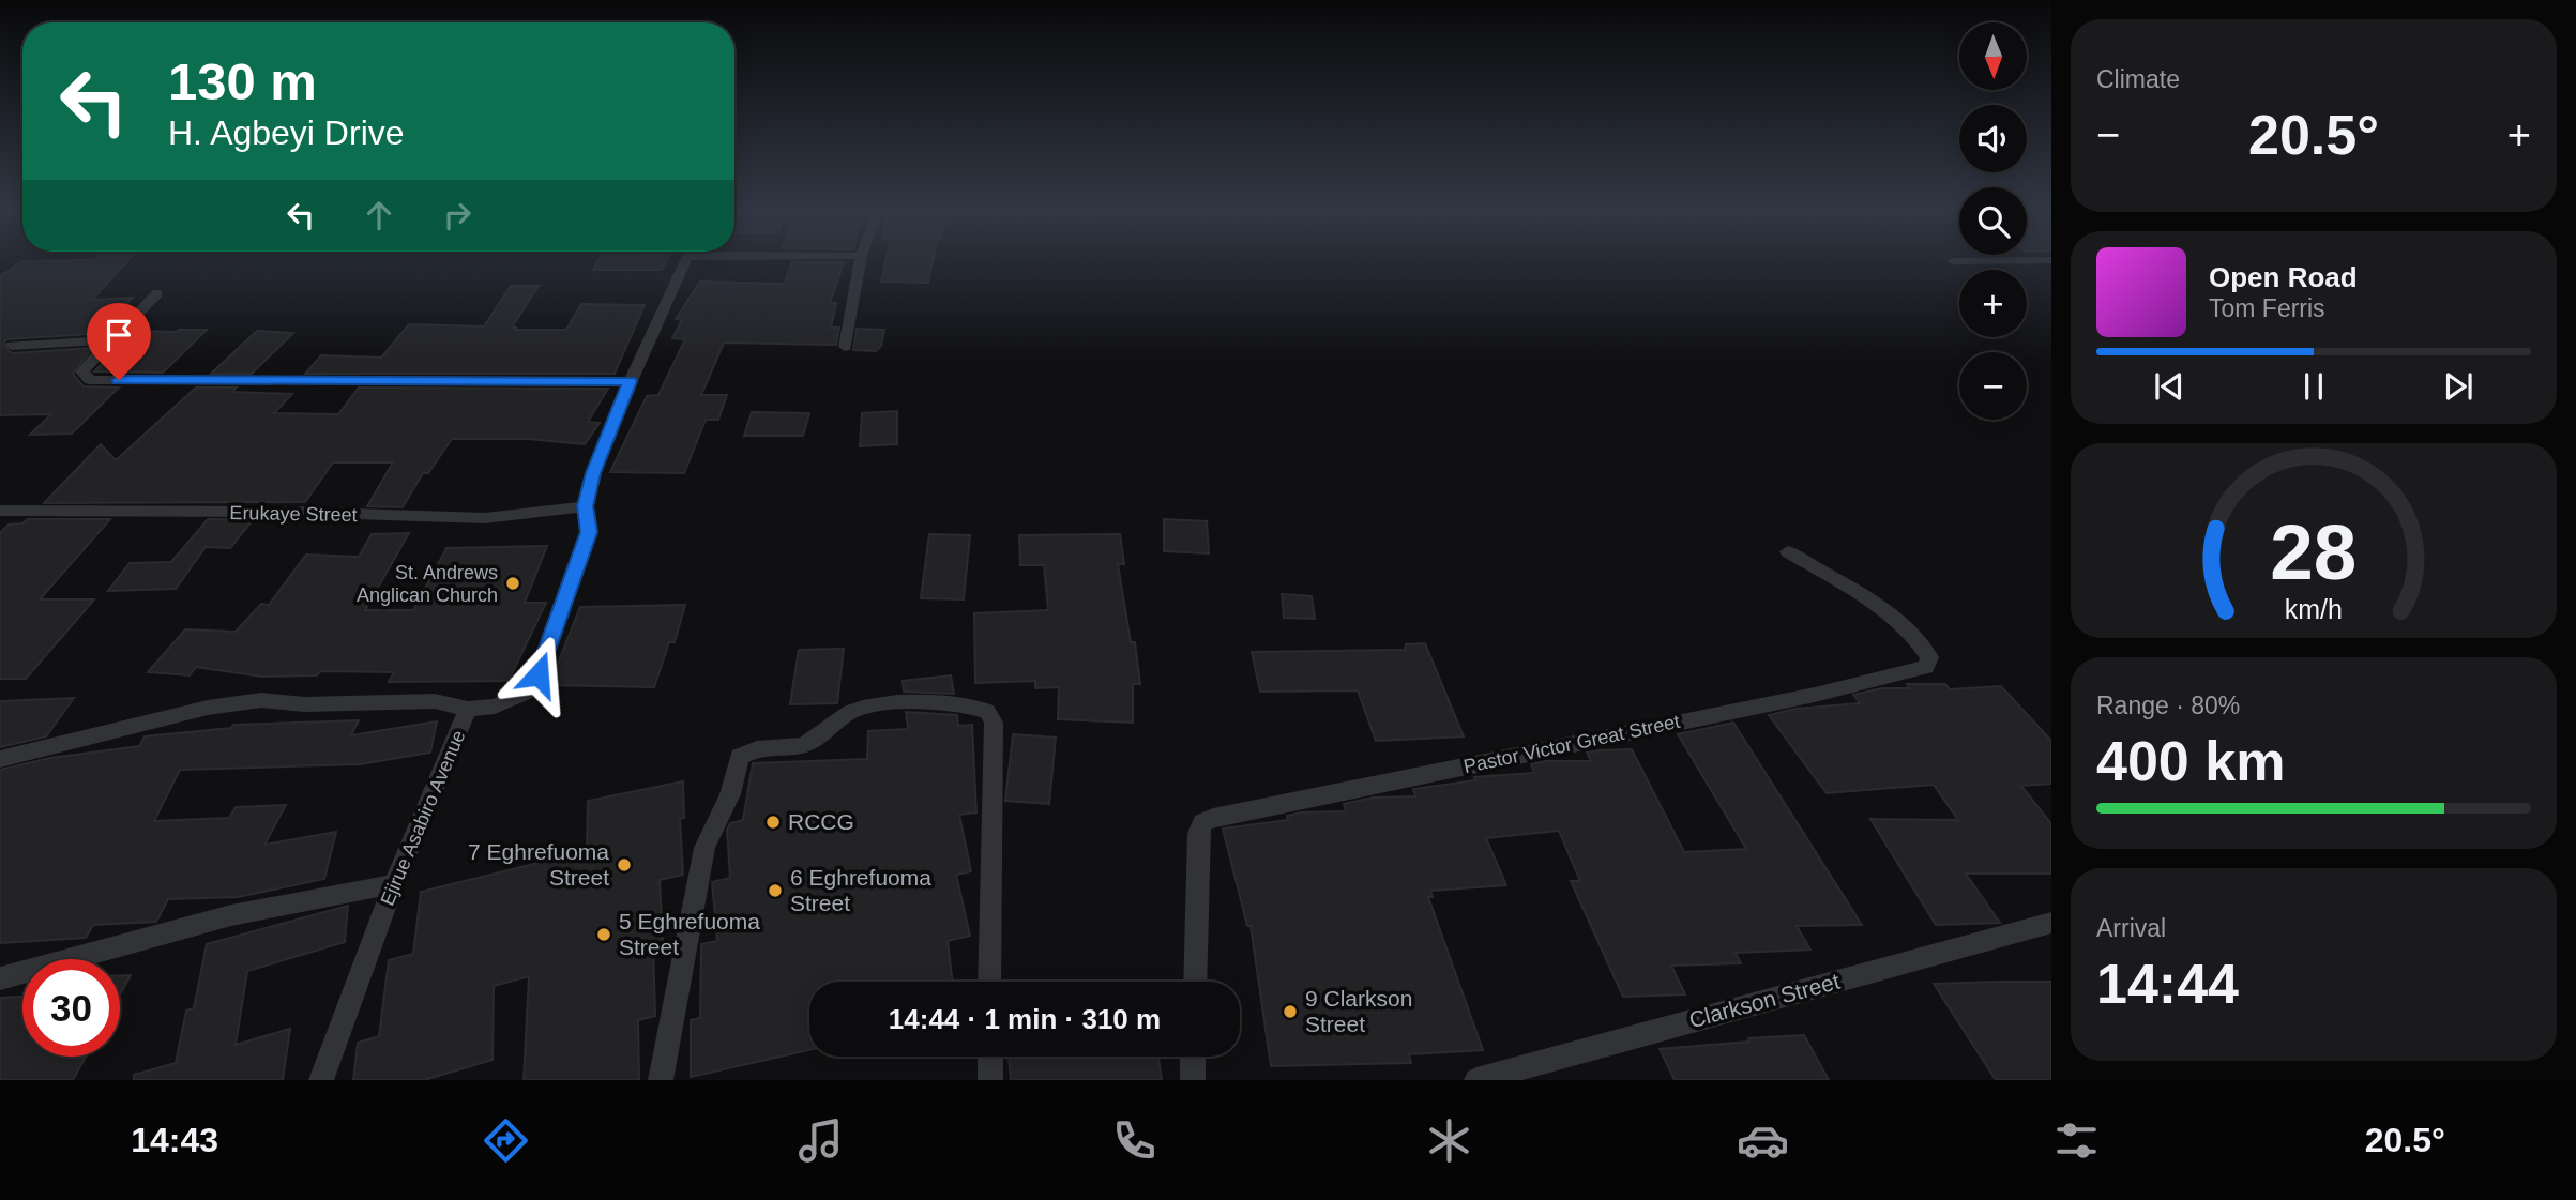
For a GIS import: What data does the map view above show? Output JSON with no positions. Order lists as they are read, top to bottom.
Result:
{
  "streets": {
    "street": [
      "Erukaye Street",
      "Pastor Victor Great Street",
      "Ejirue Asabiro Avenue",
      "Clarkson Street"
    ]
  },
  "crossings": [
    ["Erukaye Street", "Ejirue Asabiro Avenue"]
  ],
  "places": [
    "St. Andrews Anglican Church",
    "RCCG",
    "7 Eghrefuoma Street",
    "6 Eghrefuoma Street",
    "5 Eghrefuoma Street",
    "9 Clarkson Street"
  ],
  "north": "bottom",
  "page": {
    "tile": [
      "Climate",
      ["Range · 80%", "400 km"],
      ["Arrival", "14:44"]
    ],
    "map_buttons": ["+", "−"],
    "turn": ["130 m", "H. Agbeyi Drive"],
    "heat": ["−", "20.5°", "+"],
    "song": ["Open Road", "Tom Ferris"],
    "limit": "30",
    "trip": "14:44 · 1 min · 310 m",
    "tabs": ["14:43", "20.5°"],
    "gauge": ["28", "km/h"]
  }
}
